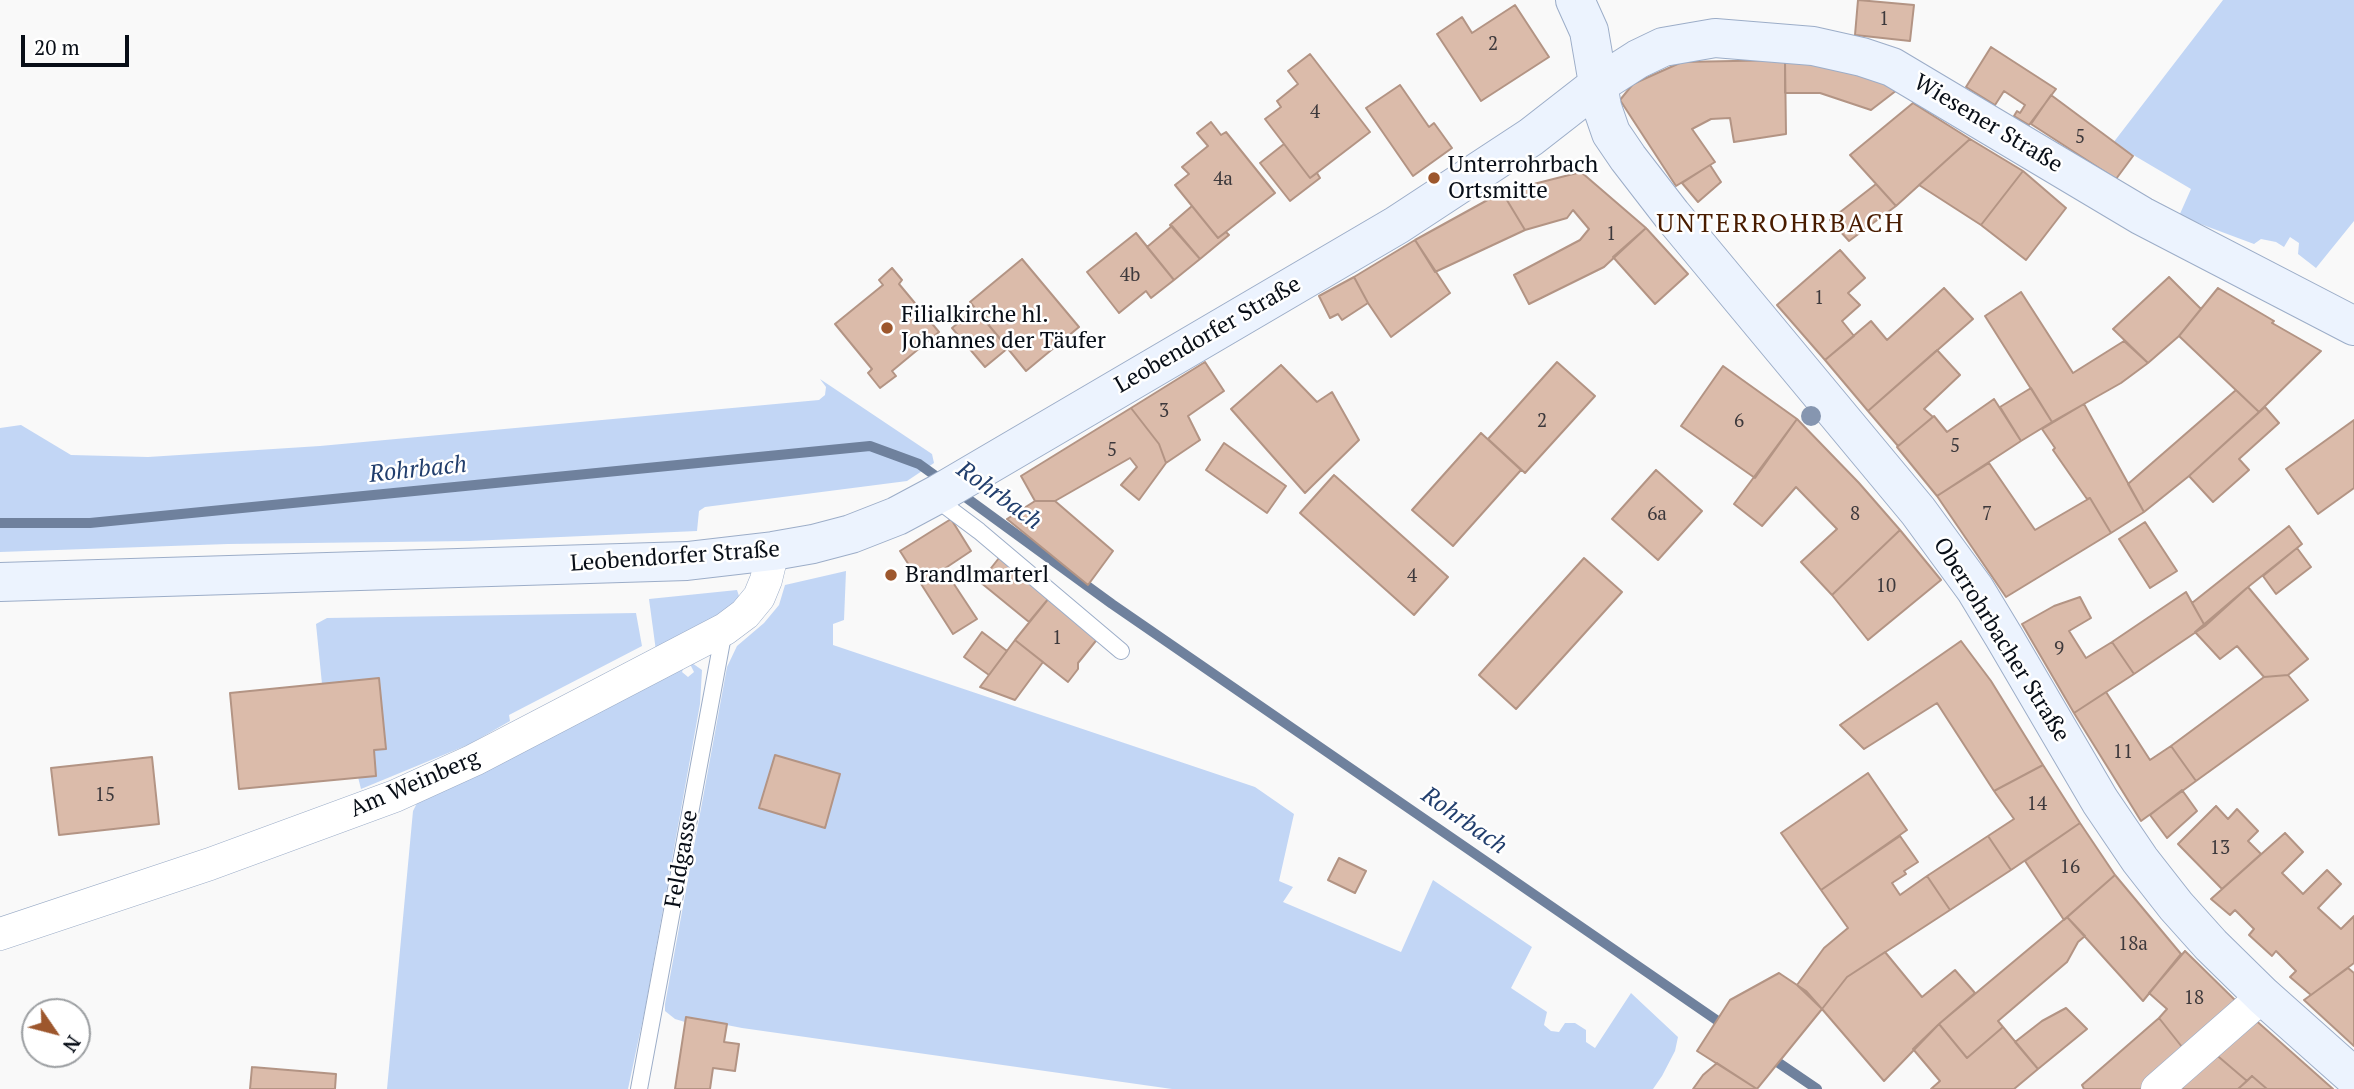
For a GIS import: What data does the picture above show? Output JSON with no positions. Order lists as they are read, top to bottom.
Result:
{
  "streets": {
    "main road": ["Wiesener Straße", "Leobendorfer Straße", "Oberrohrbacher Straße"],
    "street": ["Am Weinberg"],
    "lane": ["Feldgasse"]
  },
  "crossings": [
    ["Wiesener Straße", "Leobendorfer Straße"],
    ["Wiesener Straße", "Oberrohrbacher Straße"],
    ["Leobendorfer Straße", "Oberrohrbacher Straße"],
    ["Leobendorfer Straße", "Am Weinberg"],
    ["Am Weinberg", "Feldgasse"]
  ],
  "districts": ["UNTERROHRBACH"],
  "water": ["Rohrbach"],
  "places": ["Unterrohrbach Ortsmitte", "Filialkirche hl. Johannes der Täufer", "Brandlmarterl"],
  "house_numbers": [
    "1",
    "2",
    "4",
    "5",
    "4a",
    "1",
    "4b",
    "1",
    "3",
    "2",
    "6",
    "5",
    "5",
    "6a",
    "8",
    "7",
    "4",
    "10",
    "1",
    "9",
    "11",
    "15",
    "14",
    "13",
    "16",
    "18a",
    "18"
  ],
  "scale_bar": "20 m",
  "north": "bottom right"
}
